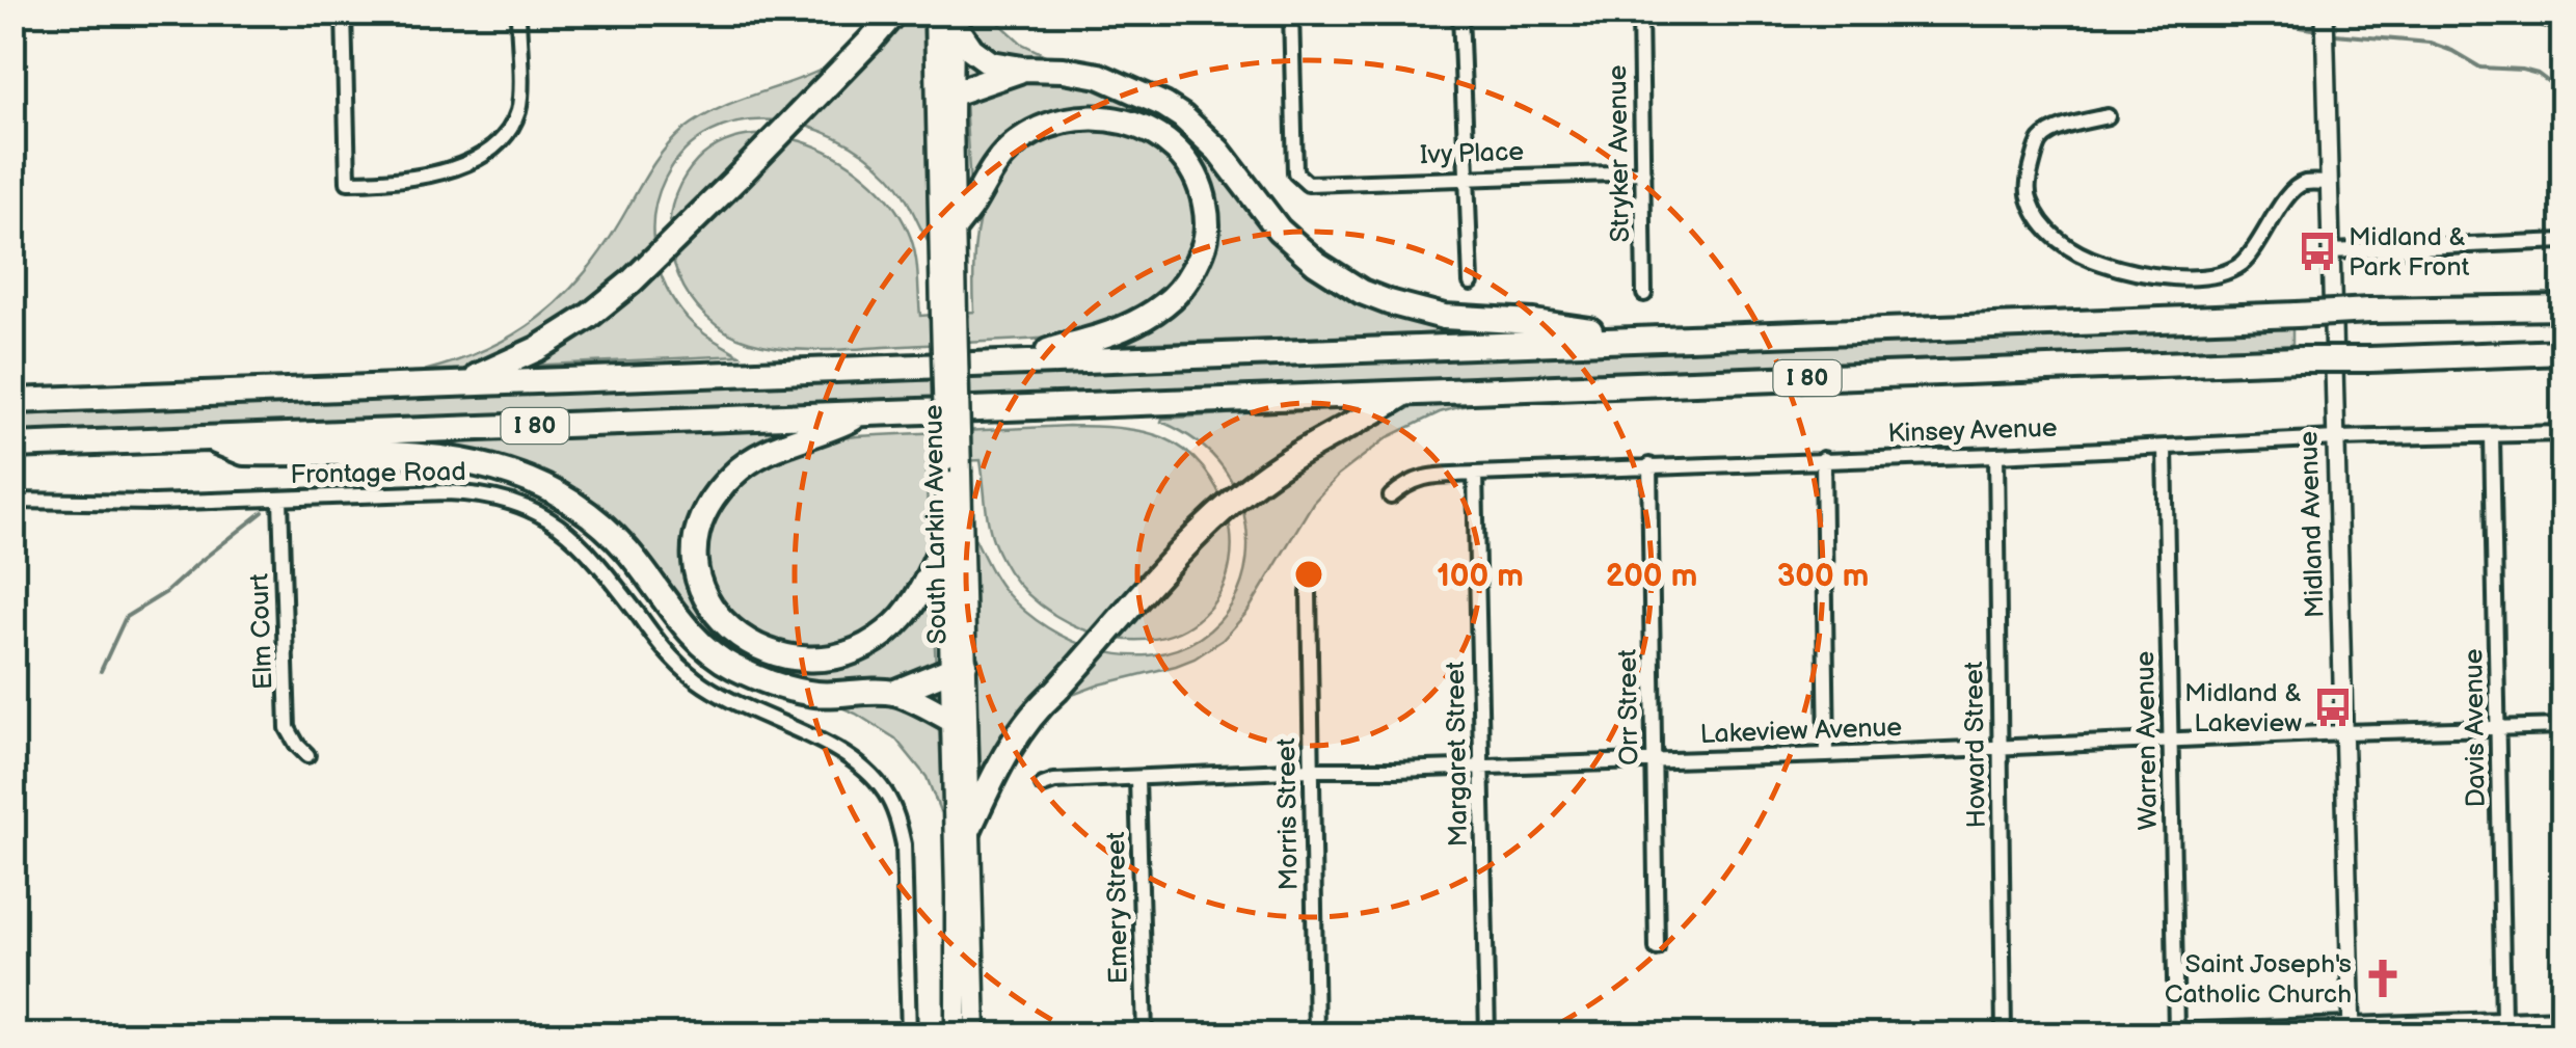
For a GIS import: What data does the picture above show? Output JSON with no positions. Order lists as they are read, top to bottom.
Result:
{
  "streets": {
    "highway": ["I 80"],
    "main road": ["South Larkin Avenue"],
    "street": [
      "Ivy Place",
      "Stryker Avenue",
      "Kinsey Avenue",
      "Frontage Road",
      "Midland Avenue",
      "Elm Court",
      "Orr Street",
      "Davis Avenue",
      "Lakeview Avenue",
      "Warren Avenue",
      "Howard Street",
      "Margaret Street",
      "Morris Street",
      "Emery Street"
    ]
  },
  "crossings": [
    ["Ivy Place", "Stryker Avenue"],
    ["Kinsey Avenue", "Midland Avenue"],
    ["Kinsey Avenue", "Orr Street"],
    ["Kinsey Avenue", "Davis Avenue"],
    ["Kinsey Avenue", "Warren Avenue"],
    ["Kinsey Avenue", "Howard Street"],
    ["Kinsey Avenue", "Margaret Street"],
    ["Frontage Road", "Elm Court"],
    ["Midland Avenue", "Lakeview Avenue"],
    ["Orr Street", "Lakeview Avenue"],
    ["Davis Avenue", "Lakeview Avenue"],
    ["Lakeview Avenue", "Warren Avenue"],
    ["Lakeview Avenue", "Howard Street"],
    ["Lakeview Avenue", "Margaret Street"],
    ["Lakeview Avenue", "Morris Street"],
    ["Lakeview Avenue", "Emery Street"]
  ],
  "places": {
    "bus stop": ["Midland & Park Front", "Midland & Lakeview"],
    "church": ["Saint Joseph's Catholic Church"]
  },
  "rings": ["100 m", "200 m", "300 m"]
}
